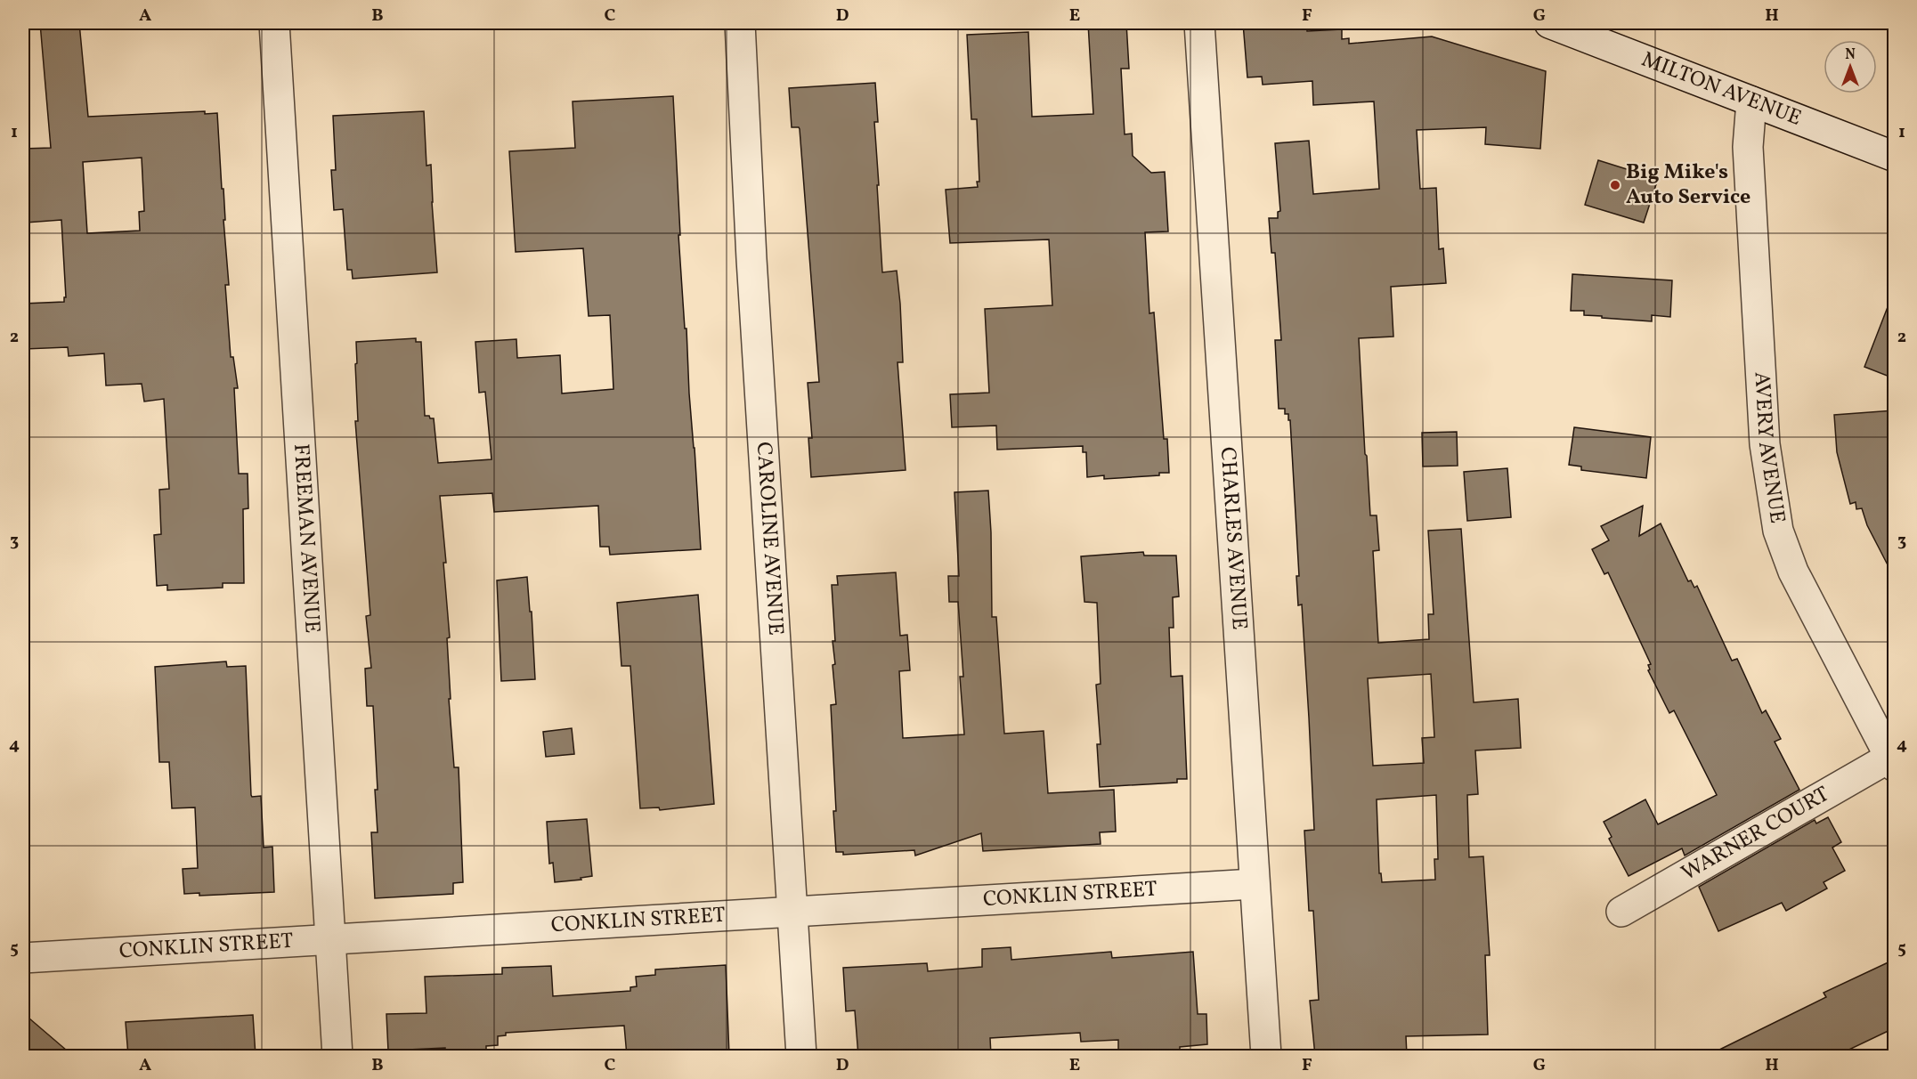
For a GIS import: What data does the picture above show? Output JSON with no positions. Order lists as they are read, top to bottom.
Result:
{
  "streets": {
    "street": [
      "MILTON AVENUE",
      "AVERY AVENUE",
      "FREEMAN AVENUE",
      "CAROLINE AVENUE",
      "CHARLES AVENUE",
      "WARNER COURT",
      "CONKLIN STREET"
    ]
  },
  "crossings": [
    ["MILTON AVENUE", "AVERY AVENUE"],
    ["AVERY AVENUE", "WARNER COURT"],
    ["FREEMAN AVENUE", "CONKLIN STREET"],
    ["CAROLINE AVENUE", "CONKLIN STREET"],
    ["CHARLES AVENUE", "CONKLIN STREET"]
  ],
  "places": ["Big Mike's Auto Service"],
  "north": "top",
  "grid": {
    "columns": [
      "A",
      "B",
      "C",
      "D",
      "E",
      "F",
      "G",
      "H"
    ],
    "rows": [
      "1",
      "2",
      "3",
      "4",
      "5"
    ]
  }
}
